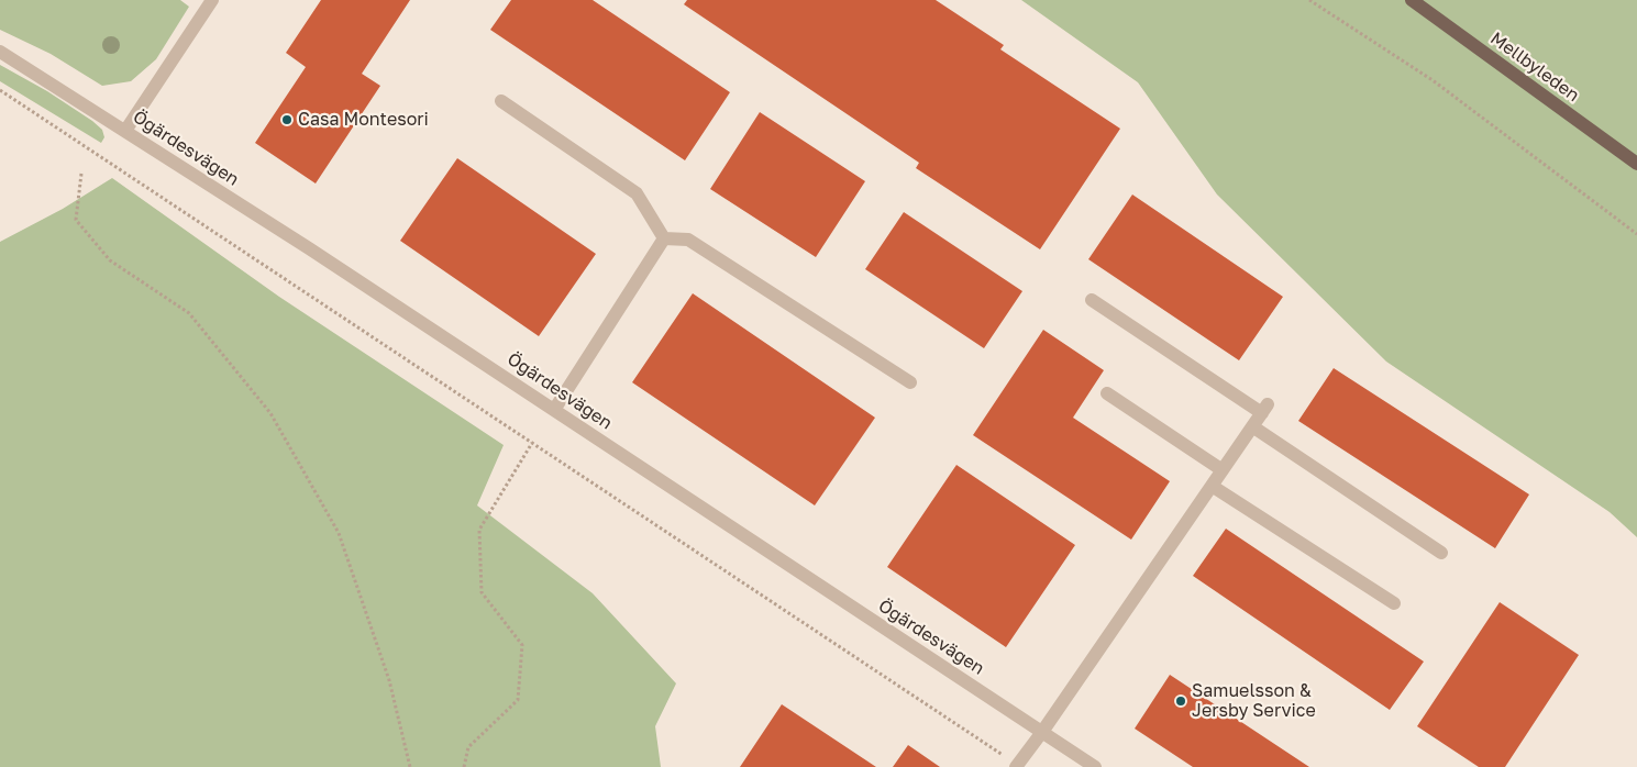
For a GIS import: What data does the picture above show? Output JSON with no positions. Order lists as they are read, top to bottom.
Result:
{
  "streets": {
    "main road": ["Mellbyleden"],
    "street": ["Ögärdesvägen"]
  },
  "places": ["Casa Montesori", "Samuelsson & Jersby Service"]
}
